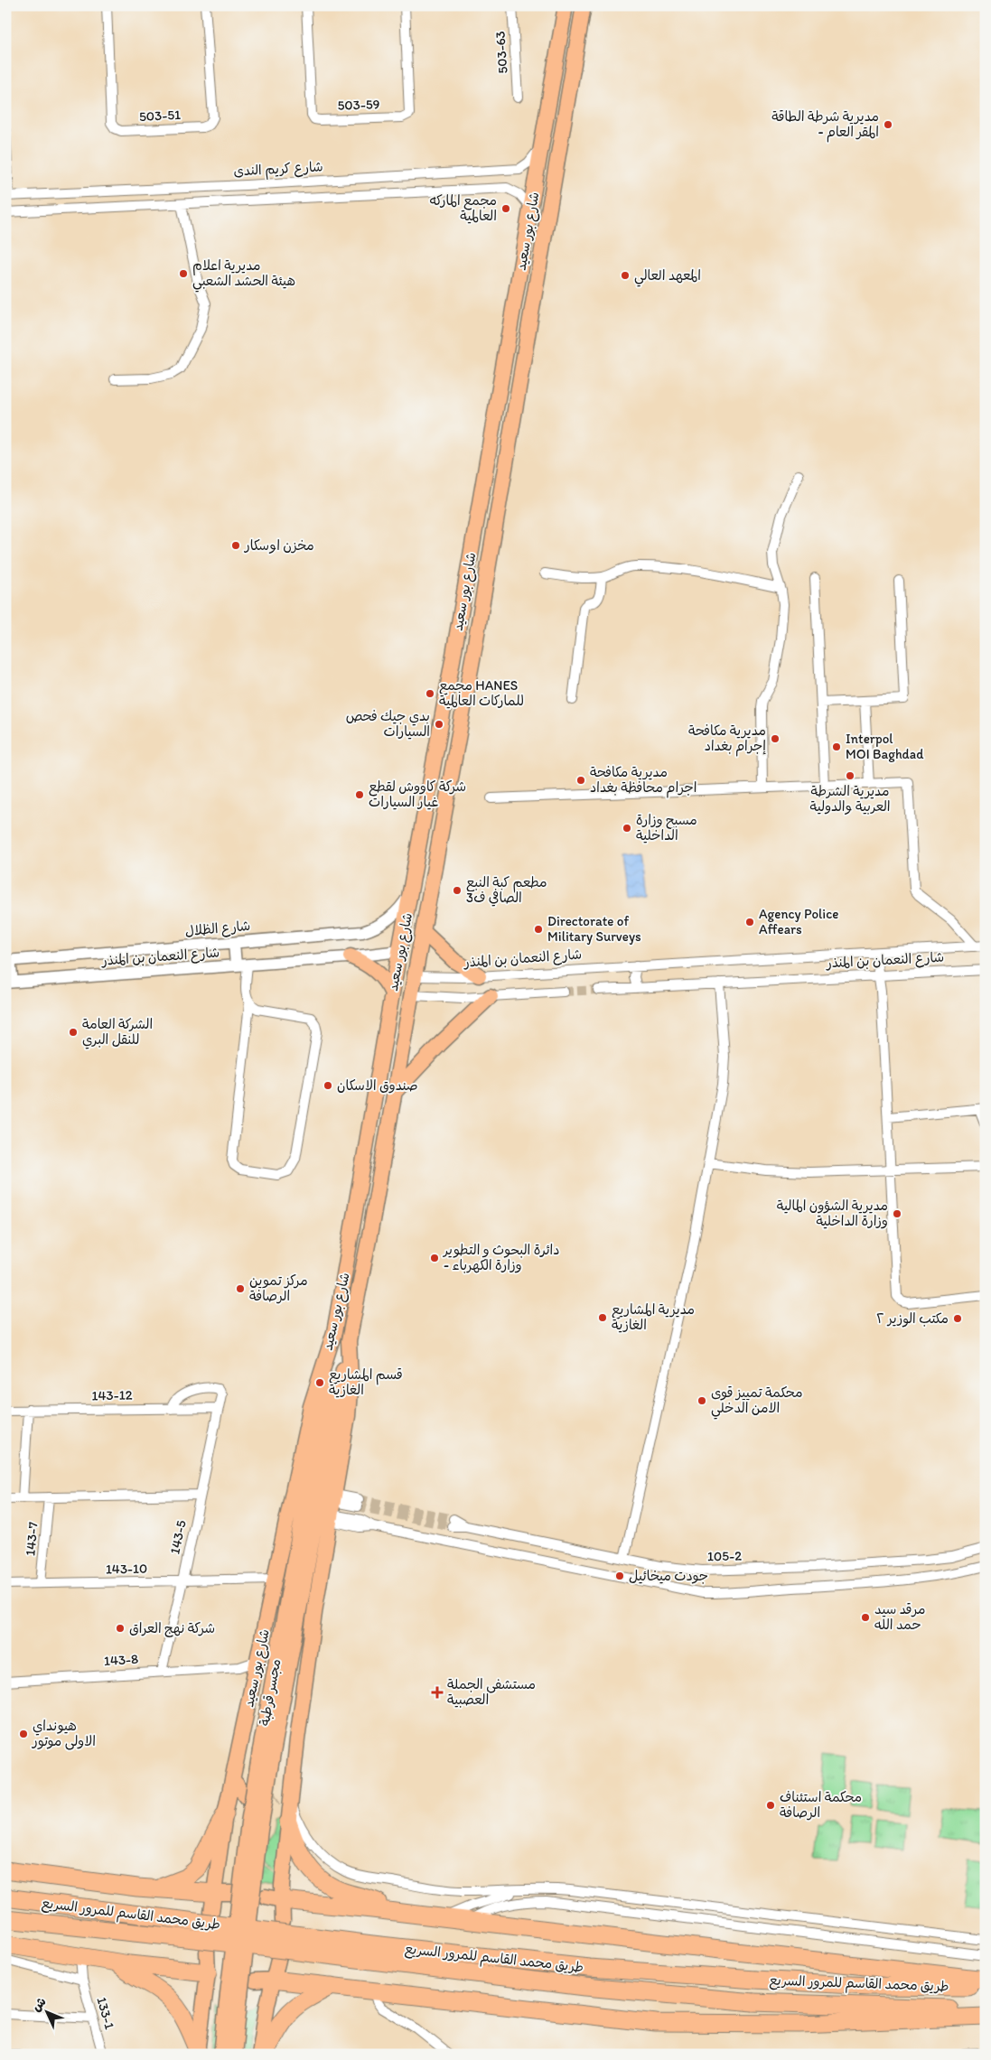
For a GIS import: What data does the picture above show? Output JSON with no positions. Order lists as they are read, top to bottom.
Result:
{
  "streets": {
    "highway": ["طريق محمد القاسم للمرور السريع"],
    "main road": ["شارع بور سعيد", "مجسر قرطبة"],
    "street": [
      "503-63",
      "503-59",
      "503-51",
      "شارع كريم الندى",
      "شارع الظلال",
      "شارع النعمان بن المنذر",
      "143-12",
      "143-5",
      "143-7",
      "105-2",
      "143-10",
      "143-8",
      "133-1"
    ]
  },
  "crossings": [
    ["شارع كريم الندى", "شارع بور سعيد"],
    ["شارع بور سعيد", "شارع الظلال"],
    ["شارع بور سعيد", "شارع النعمان بن المنذر"],
    ["شارع بور سعيد", "143-10"],
    ["شارع بور سعيد", "143-8"],
    ["شارع بور سعيد", "مجسر قرطبة"],
    ["143-12", "143-5"],
    ["143-5", "143-10"],
    ["143-5", "143-8"],
    ["143-7", "143-10"]
  ],
  "places": {
    "other": [
      "مديرية شرطة الطاقة - المقر العام",
      "مجمع الماركه العالمية",
      "مديرية اعلام هيئة الحشد الشعبي",
      "المعهد العالي",
      "مخزن اوسكار",
      "مجمع HANES للماركات العالمية",
      "بدي جيك فحص السيارات",
      "مديرية مكافحة إجرام بغداد",
      "Interpol MOI Baghdad",
      "مديرية الشرطة العربية والدولية",
      "مديرية مكافحة اجرام محافظة بغداد",
      "شركة كاووش لقطع غيار السيارات",
      "مسبح وزارة الداخلية",
      "مطعم كبة النبع الصافي ف3",
      "Agency Police Affears",
      "Directorate of Military Surveys",
      "الشركة العامة للنقل البري",
      "صندوق الاسكان",
      "مديرية الشؤون المالية وزارة الداخلية",
      "دائرة البحوث و التطوير - وزارة الكهرباء",
      "مركز تموين الرصافة",
      "مديرية المشاريع الغازية",
      "مكتب الوزير ٢",
      "قسم المشاريع الغازية",
      "محكمة تمييز قوى الامن الدخلي",
      "جودت ميخائيل",
      "مرقد سيد حمد الله",
      "شركة نهج العراق",
      "هيونداي الاولى موتور",
      "محكمة استئناف الرصافة"
    ],
    "health": ["مستشفى الجملة العصبية"]
  },
  "north": "top left"
}
